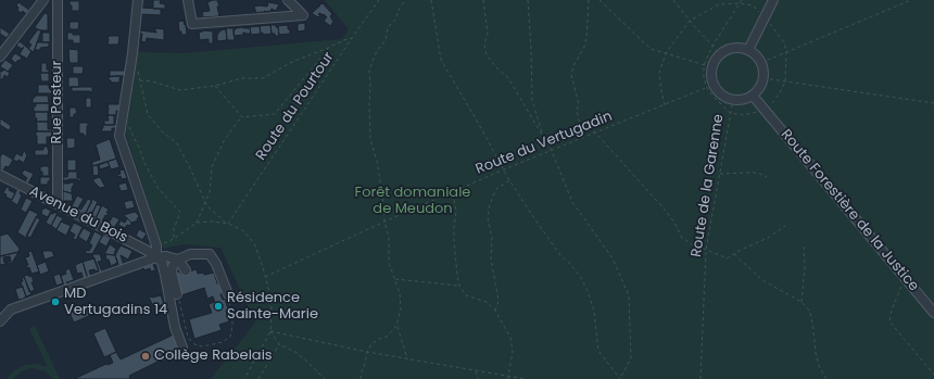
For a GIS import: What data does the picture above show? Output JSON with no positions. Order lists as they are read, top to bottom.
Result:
{
  "streets": {
    "street": ["Rue Pasteur", "Route Forestière de la Justice", "Avenue du Bois"],
    "path": ["Route du Pourtour", "Route du Vertugadin", "Route de la Garenne"]
  },
  "crossings": [
    ["Rue Pasteur", "Avenue du Bois"],
    ["Route du Vertugadin", "Route de la Garenne"],
    ["Route du Vertugadin", "Route Forestière de la Justice"],
    ["Route de la Garenne", "Route Forestière de la Justice"]
  ],
  "parks": ["Forêt domaniale de Meudon"],
  "places": ["MD Vertugadins 14", "Résidence Sainte-Marie", "Collège Rabelais"]
}
